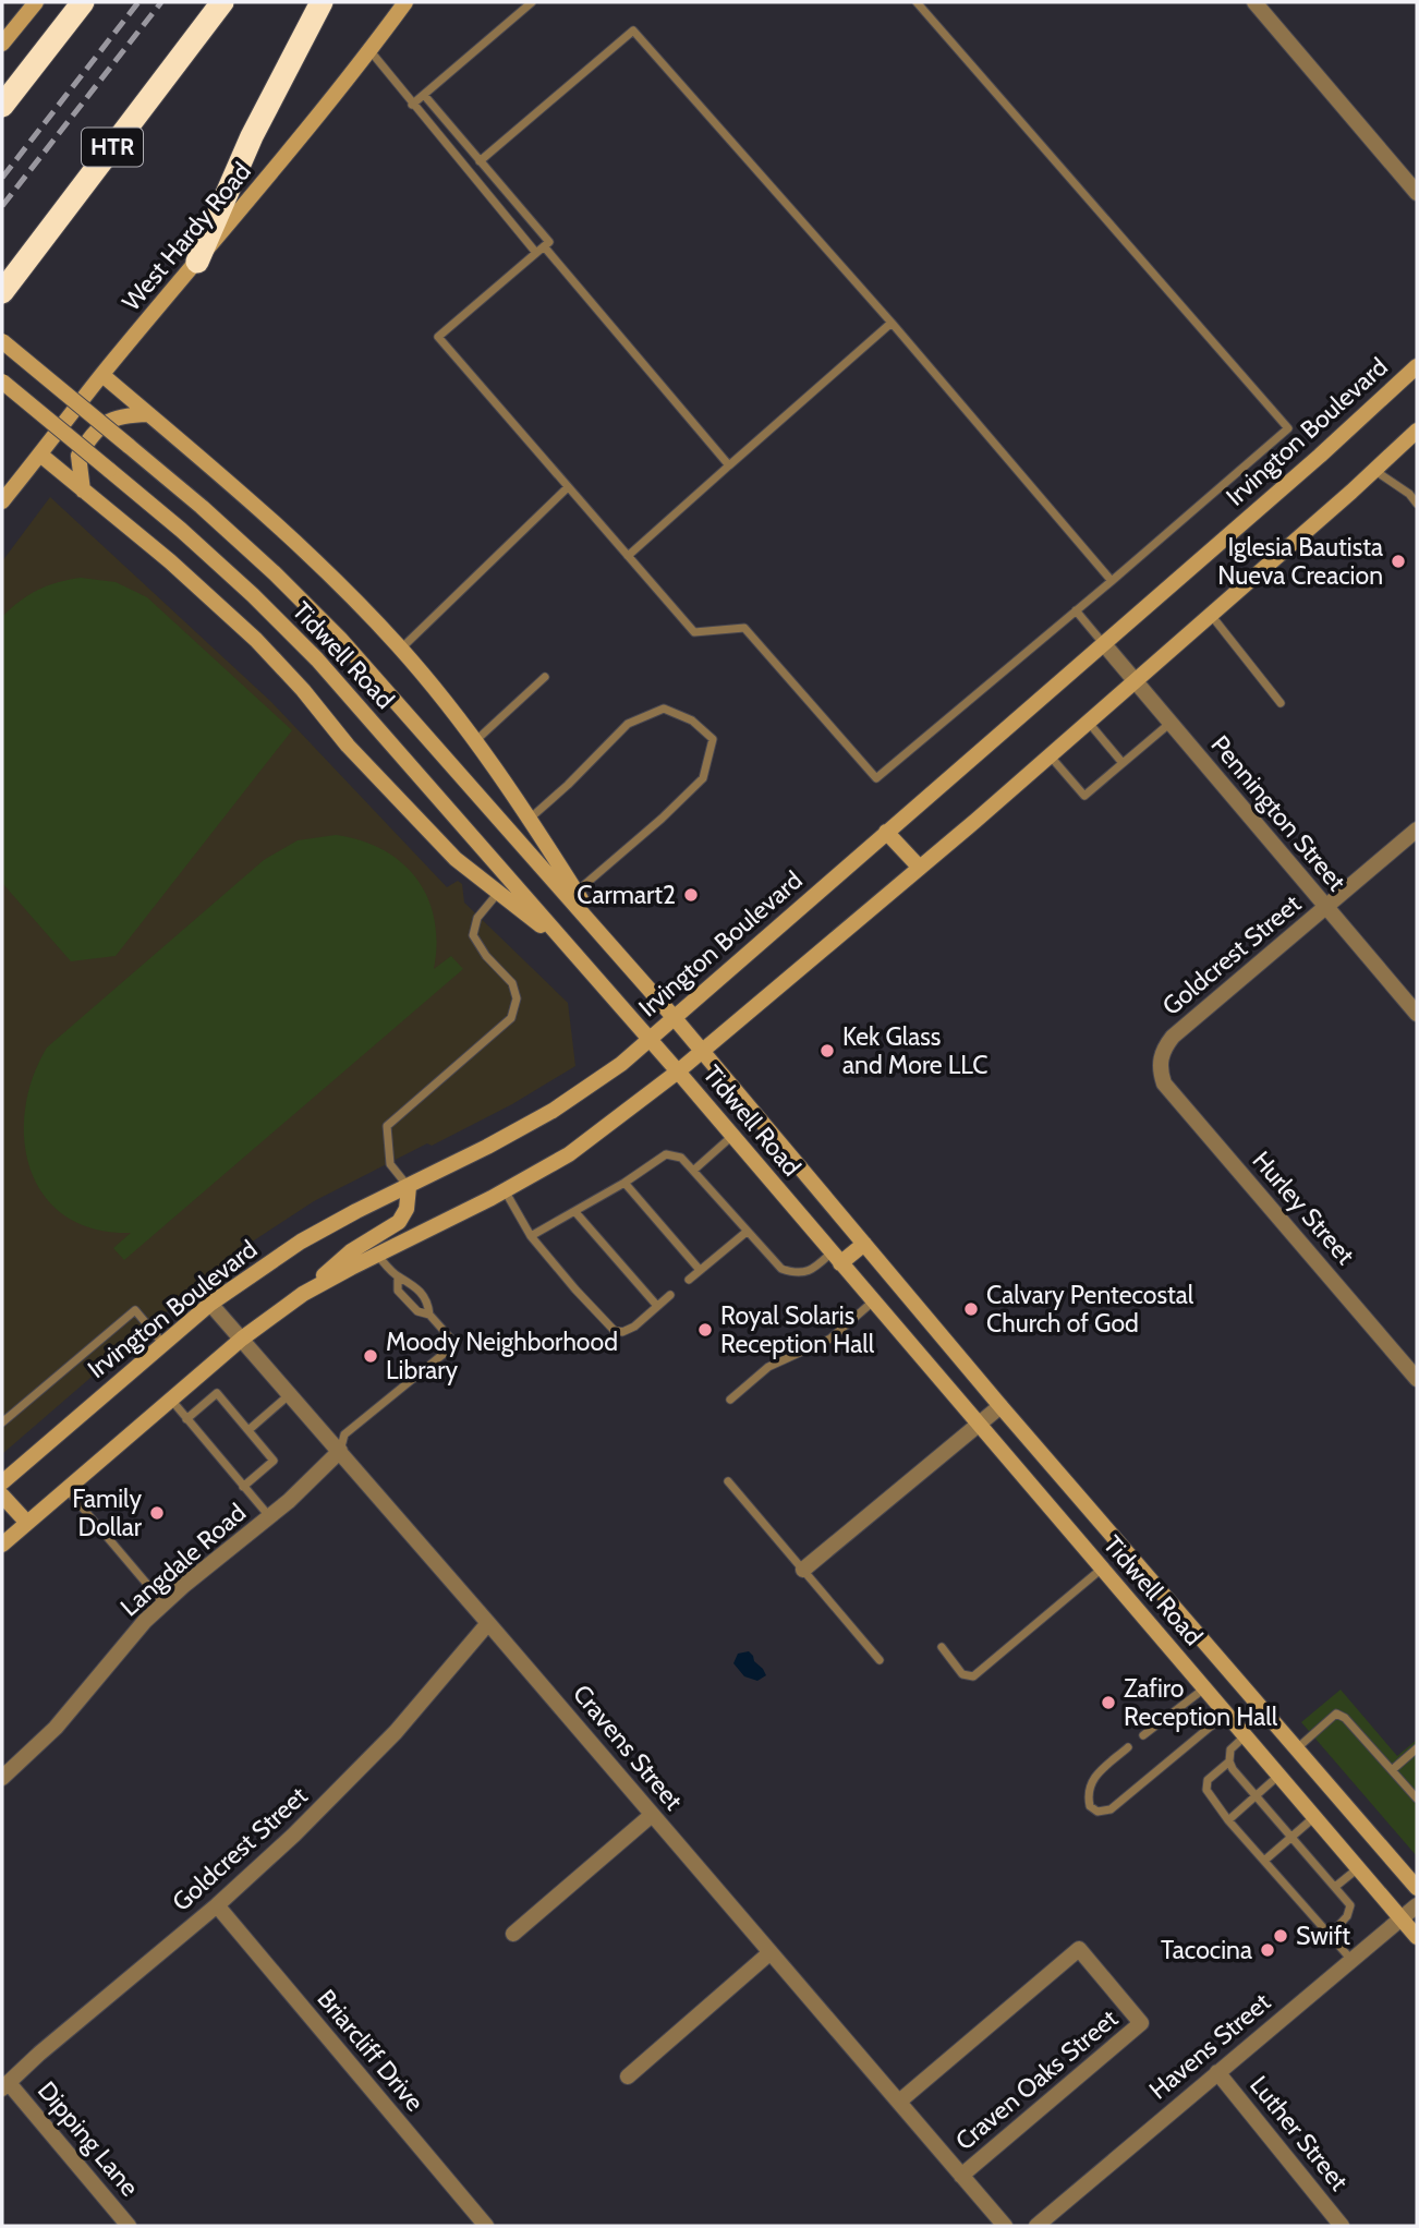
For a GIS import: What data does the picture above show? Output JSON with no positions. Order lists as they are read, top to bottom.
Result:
{
  "streets": {
    "highway": ["HTR"],
    "main road": ["West Hardy Road", "Irvington Boulevard", "Tidwell Road"],
    "street": [
      "Pennington Street",
      "Goldcrest Street",
      "Hurley Street",
      "Langdale Road",
      "Cravens Street",
      "Havens Street",
      "Briarcliff Drive",
      "Craven Oaks Street",
      "Luther Street",
      "Dipping Lane"
    ]
  },
  "crossings": [
    ["Irvington Boulevard", "Tidwell Road"],
    ["Irvington Boulevard", "Pennington Street"],
    ["Irvington Boulevard", "Cravens Street"],
    ["Tidwell Road", "Havens Street"],
    ["Pennington Street", "Goldcrest Street"],
    ["Goldcrest Street", "Hurley Street"],
    ["Goldcrest Street", "Cravens Street"],
    ["Goldcrest Street", "Briarcliff Drive"],
    ["Goldcrest Street", "Dipping Lane"],
    ["Langdale Road", "Cravens Street"],
    ["Cravens Street", "Craven Oaks Street"],
    ["Havens Street", "Luther Street"]
  ],
  "places": [
    "Iglesia Bautista Nueva Creacion",
    "Carmart2",
    "Kek Glass and More LLC",
    "Calvary Pentecostal Church of God",
    "Royal Solaris Reception Hall",
    "Moody Neighborhood Library",
    "Family Dollar",
    "Zafiro Reception Hall",
    "Swift",
    "Tacocina"
  ]
}
